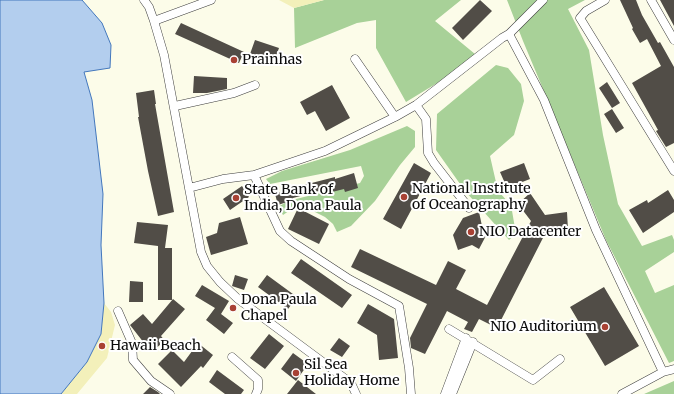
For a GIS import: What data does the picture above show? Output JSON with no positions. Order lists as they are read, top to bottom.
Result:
{
  "places": [
    "Prainhas",
    "National Institute of Oceanography",
    "State Bank of India, Dona Paula",
    "NIO Datacenter",
    "Dona Paula Chapel",
    "NIO Auditorium",
    "Hawaii Beach",
    "Sil Sea Holiday Home"
  ]
}
